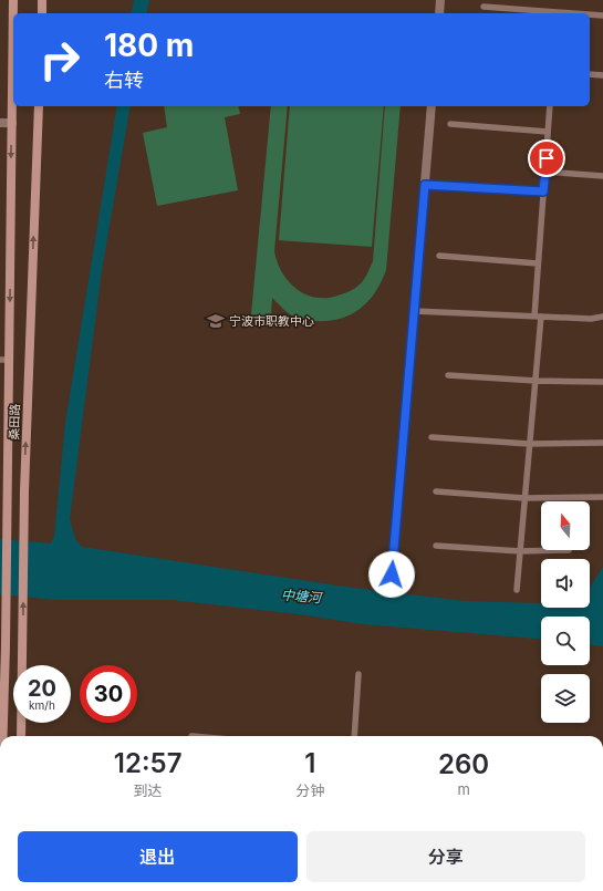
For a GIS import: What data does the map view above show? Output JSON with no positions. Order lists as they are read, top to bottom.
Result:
{
  "streets": {
    "main road": ["桑田路"]
  },
  "water": ["中塘河"],
  "places": {
    "school or university": ["宁波市职教中心"]
  },
  "north": "top",
  "page": {
    "turn": ["180 m", "右转"],
    "speed": "20 km/h",
    "limit": "30",
    "eta": [
      "12:57",
      "到达",
      "1",
      "分钟",
      "260",
      "m"
    ],
    "buttons": ["退出", "分享"]
  }
}
